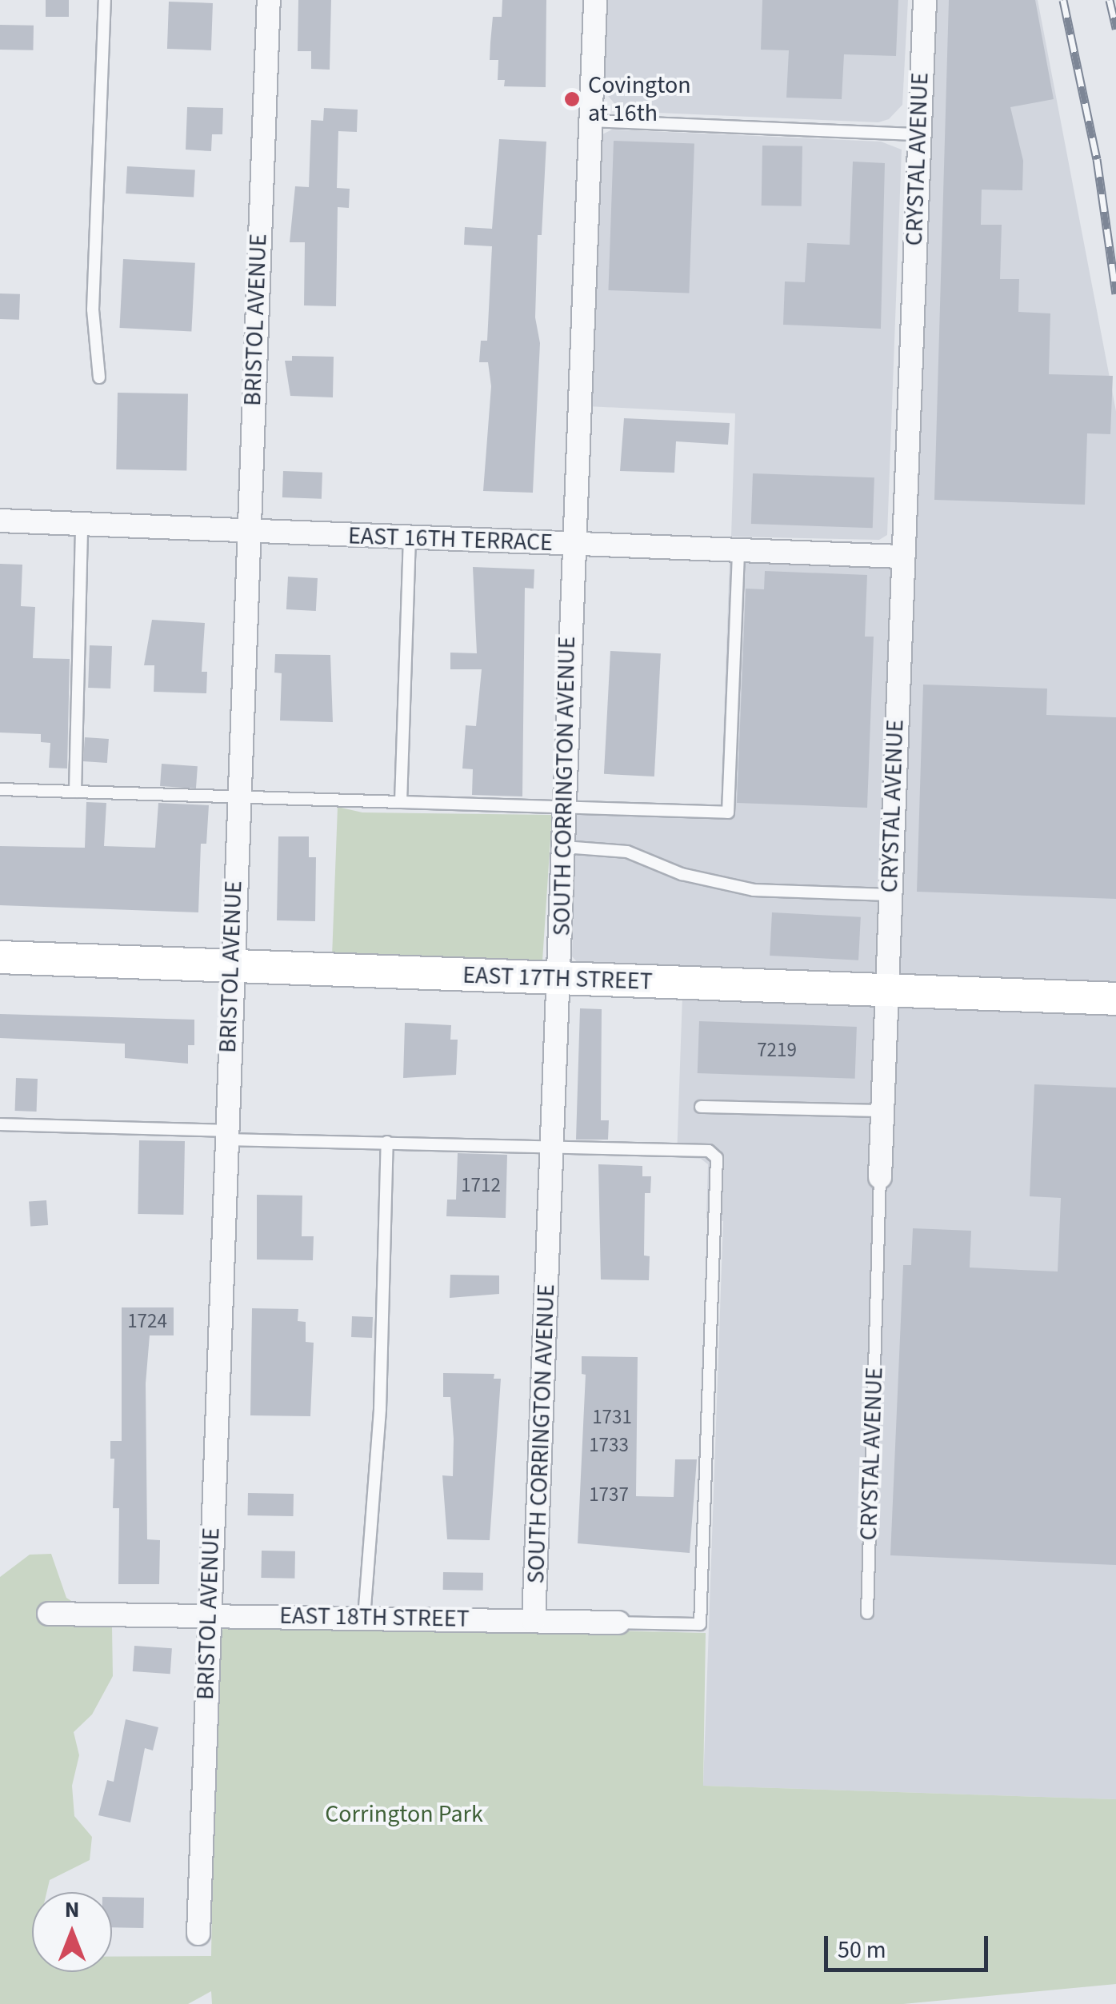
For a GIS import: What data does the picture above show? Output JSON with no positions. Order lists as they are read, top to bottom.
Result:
{
  "streets": {
    "street": [
      "CRYSTAL AVENUE",
      "BRISTOL AVENUE",
      "EAST 16TH TERRACE",
      "SOUTH CORRINGTON AVENUE",
      "EAST 17TH STREET",
      "EAST 18TH STREET"
    ]
  },
  "crossings": [
    ["CRYSTAL AVENUE", "EAST 16TH TERRACE"],
    ["CRYSTAL AVENUE", "EAST 17TH STREET"],
    ["BRISTOL AVENUE", "EAST 16TH TERRACE"],
    ["BRISTOL AVENUE", "EAST 17TH STREET"],
    ["BRISTOL AVENUE", "EAST 18TH STREET"],
    ["EAST 16TH TERRACE", "SOUTH CORRINGTON AVENUE"],
    ["SOUTH CORRINGTON AVENUE", "EAST 17TH STREET"],
    ["SOUTH CORRINGTON AVENUE", "EAST 18TH STREET"]
  ],
  "parks": ["Corrington Park"],
  "places": ["Covington at 16th"],
  "house_numbers": [
    "7219",
    "1712",
    "1724",
    "1731",
    "1733",
    "1737"
  ],
  "scale_bar": "50 m",
  "north": "top"
}
